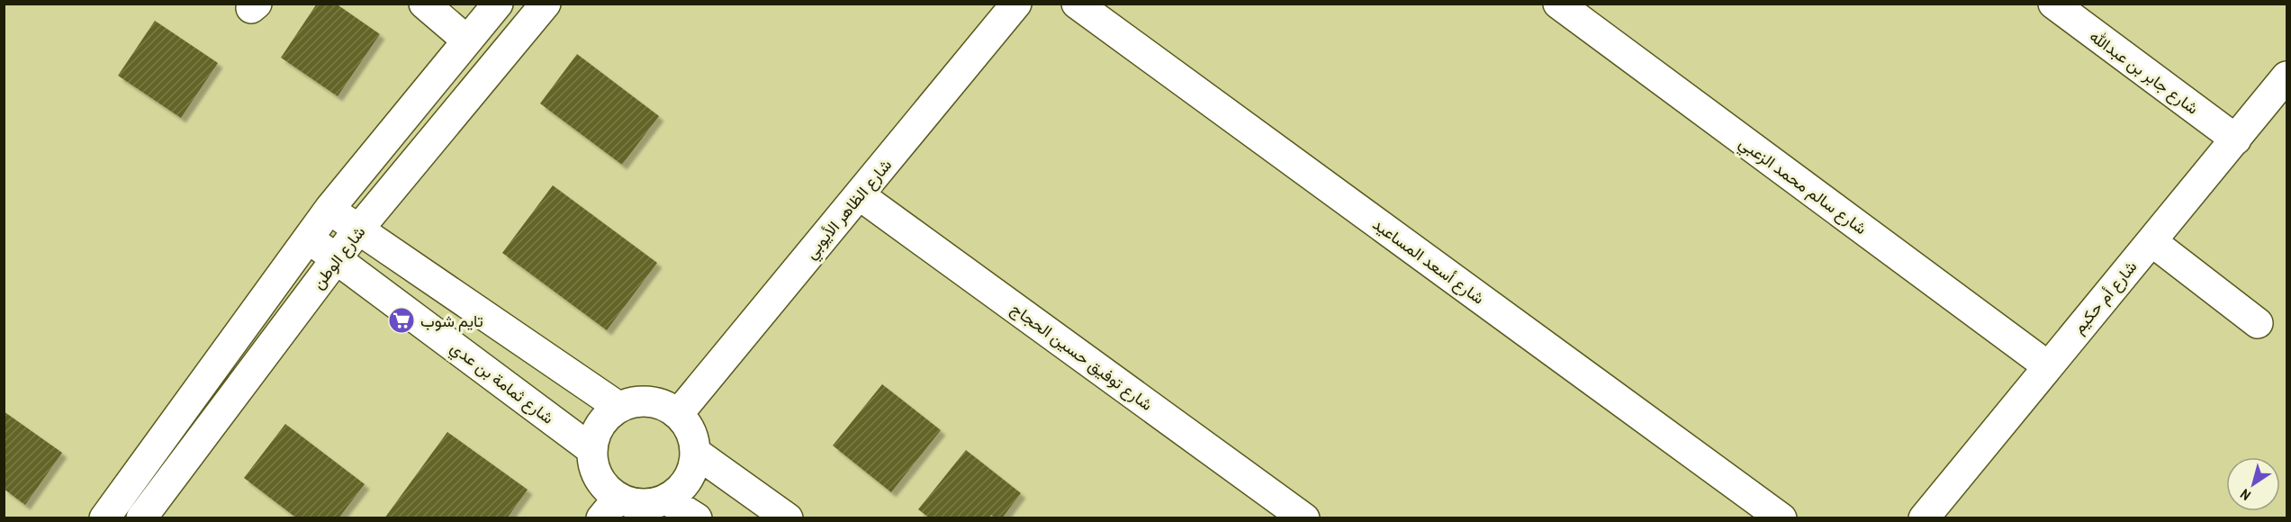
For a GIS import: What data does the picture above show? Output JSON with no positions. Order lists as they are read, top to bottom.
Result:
{
  "streets": {
    "street": [
      "شارع جابر بن عبدالله",
      "شارع سالم محمد الزعبي",
      "شارع الظاهر الأيوبي",
      "شارع الوطن",
      "شارع أسعد المساعيد",
      "شارع أم حكيم",
      "شارع توفيق حسين الحجاج",
      "شارع ثمامة بن عدي"
    ]
  },
  "crossings": [
    ["شارع جابر بن عبدالله", "شارع أم حكيم"],
    ["شارع سالم محمد الزعبي", "شارع أم حكيم"],
    ["شارع الظاهر الأيوبي", "شارع توفيق حسين الحجاج"],
    ["شارع الظاهر الأيوبي", "شارع ثمامة بن عدي"],
    ["شارع الوطن", "شارع ثمامة بن عدي"]
  ],
  "places": {
    "supermarket": ["تايم شوب"]
  },
  "north": "bottom left"
}
